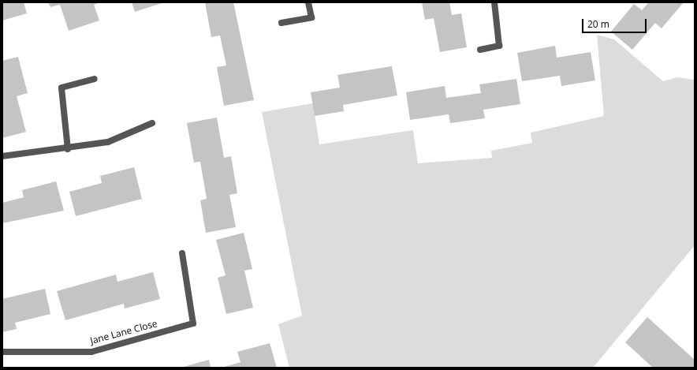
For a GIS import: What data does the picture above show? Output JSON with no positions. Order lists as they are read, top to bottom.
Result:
{
  "streets": {
    "street": ["Jane Lane Close"]
  },
  "scale_bar": "20 m"
}
